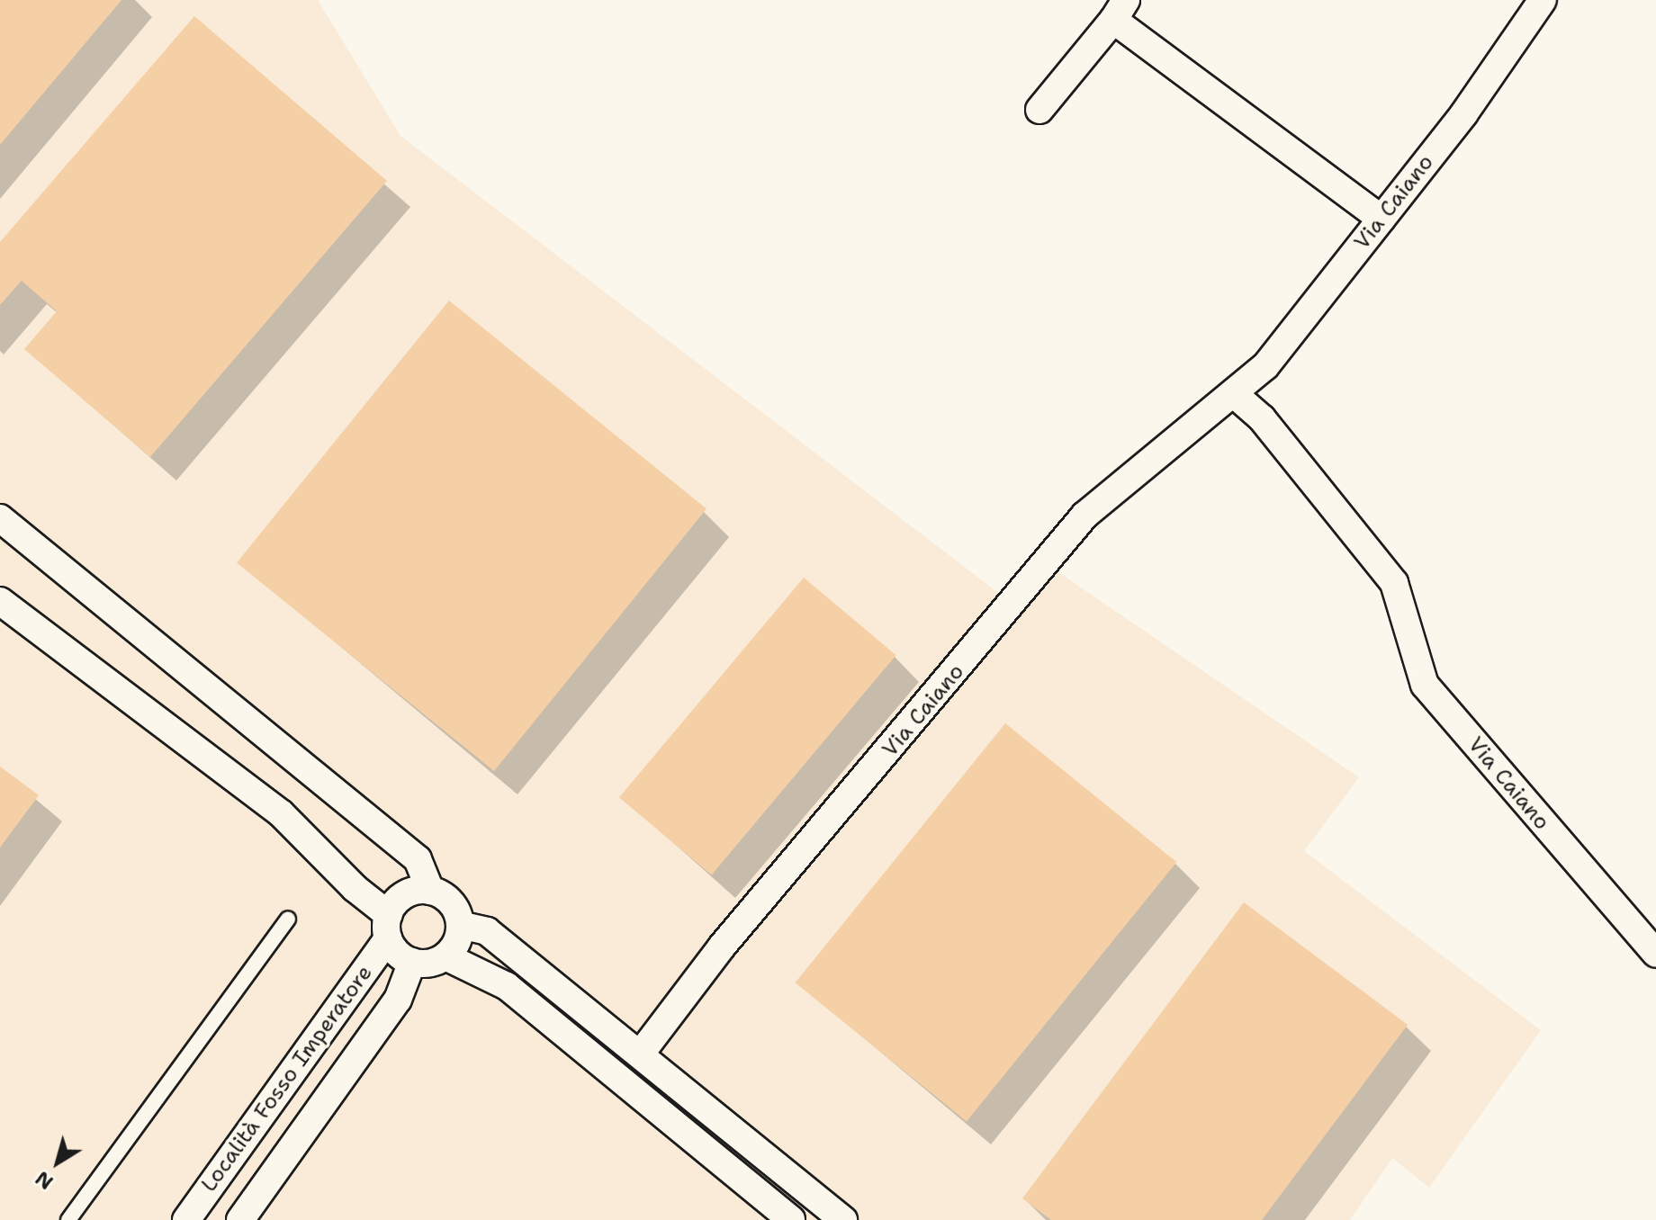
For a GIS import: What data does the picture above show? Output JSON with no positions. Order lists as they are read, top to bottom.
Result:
{
  "streets": {
    "street": ["Via Caiano", "Località Fosso Imperatore"]
  },
  "north": "bottom left"
}
